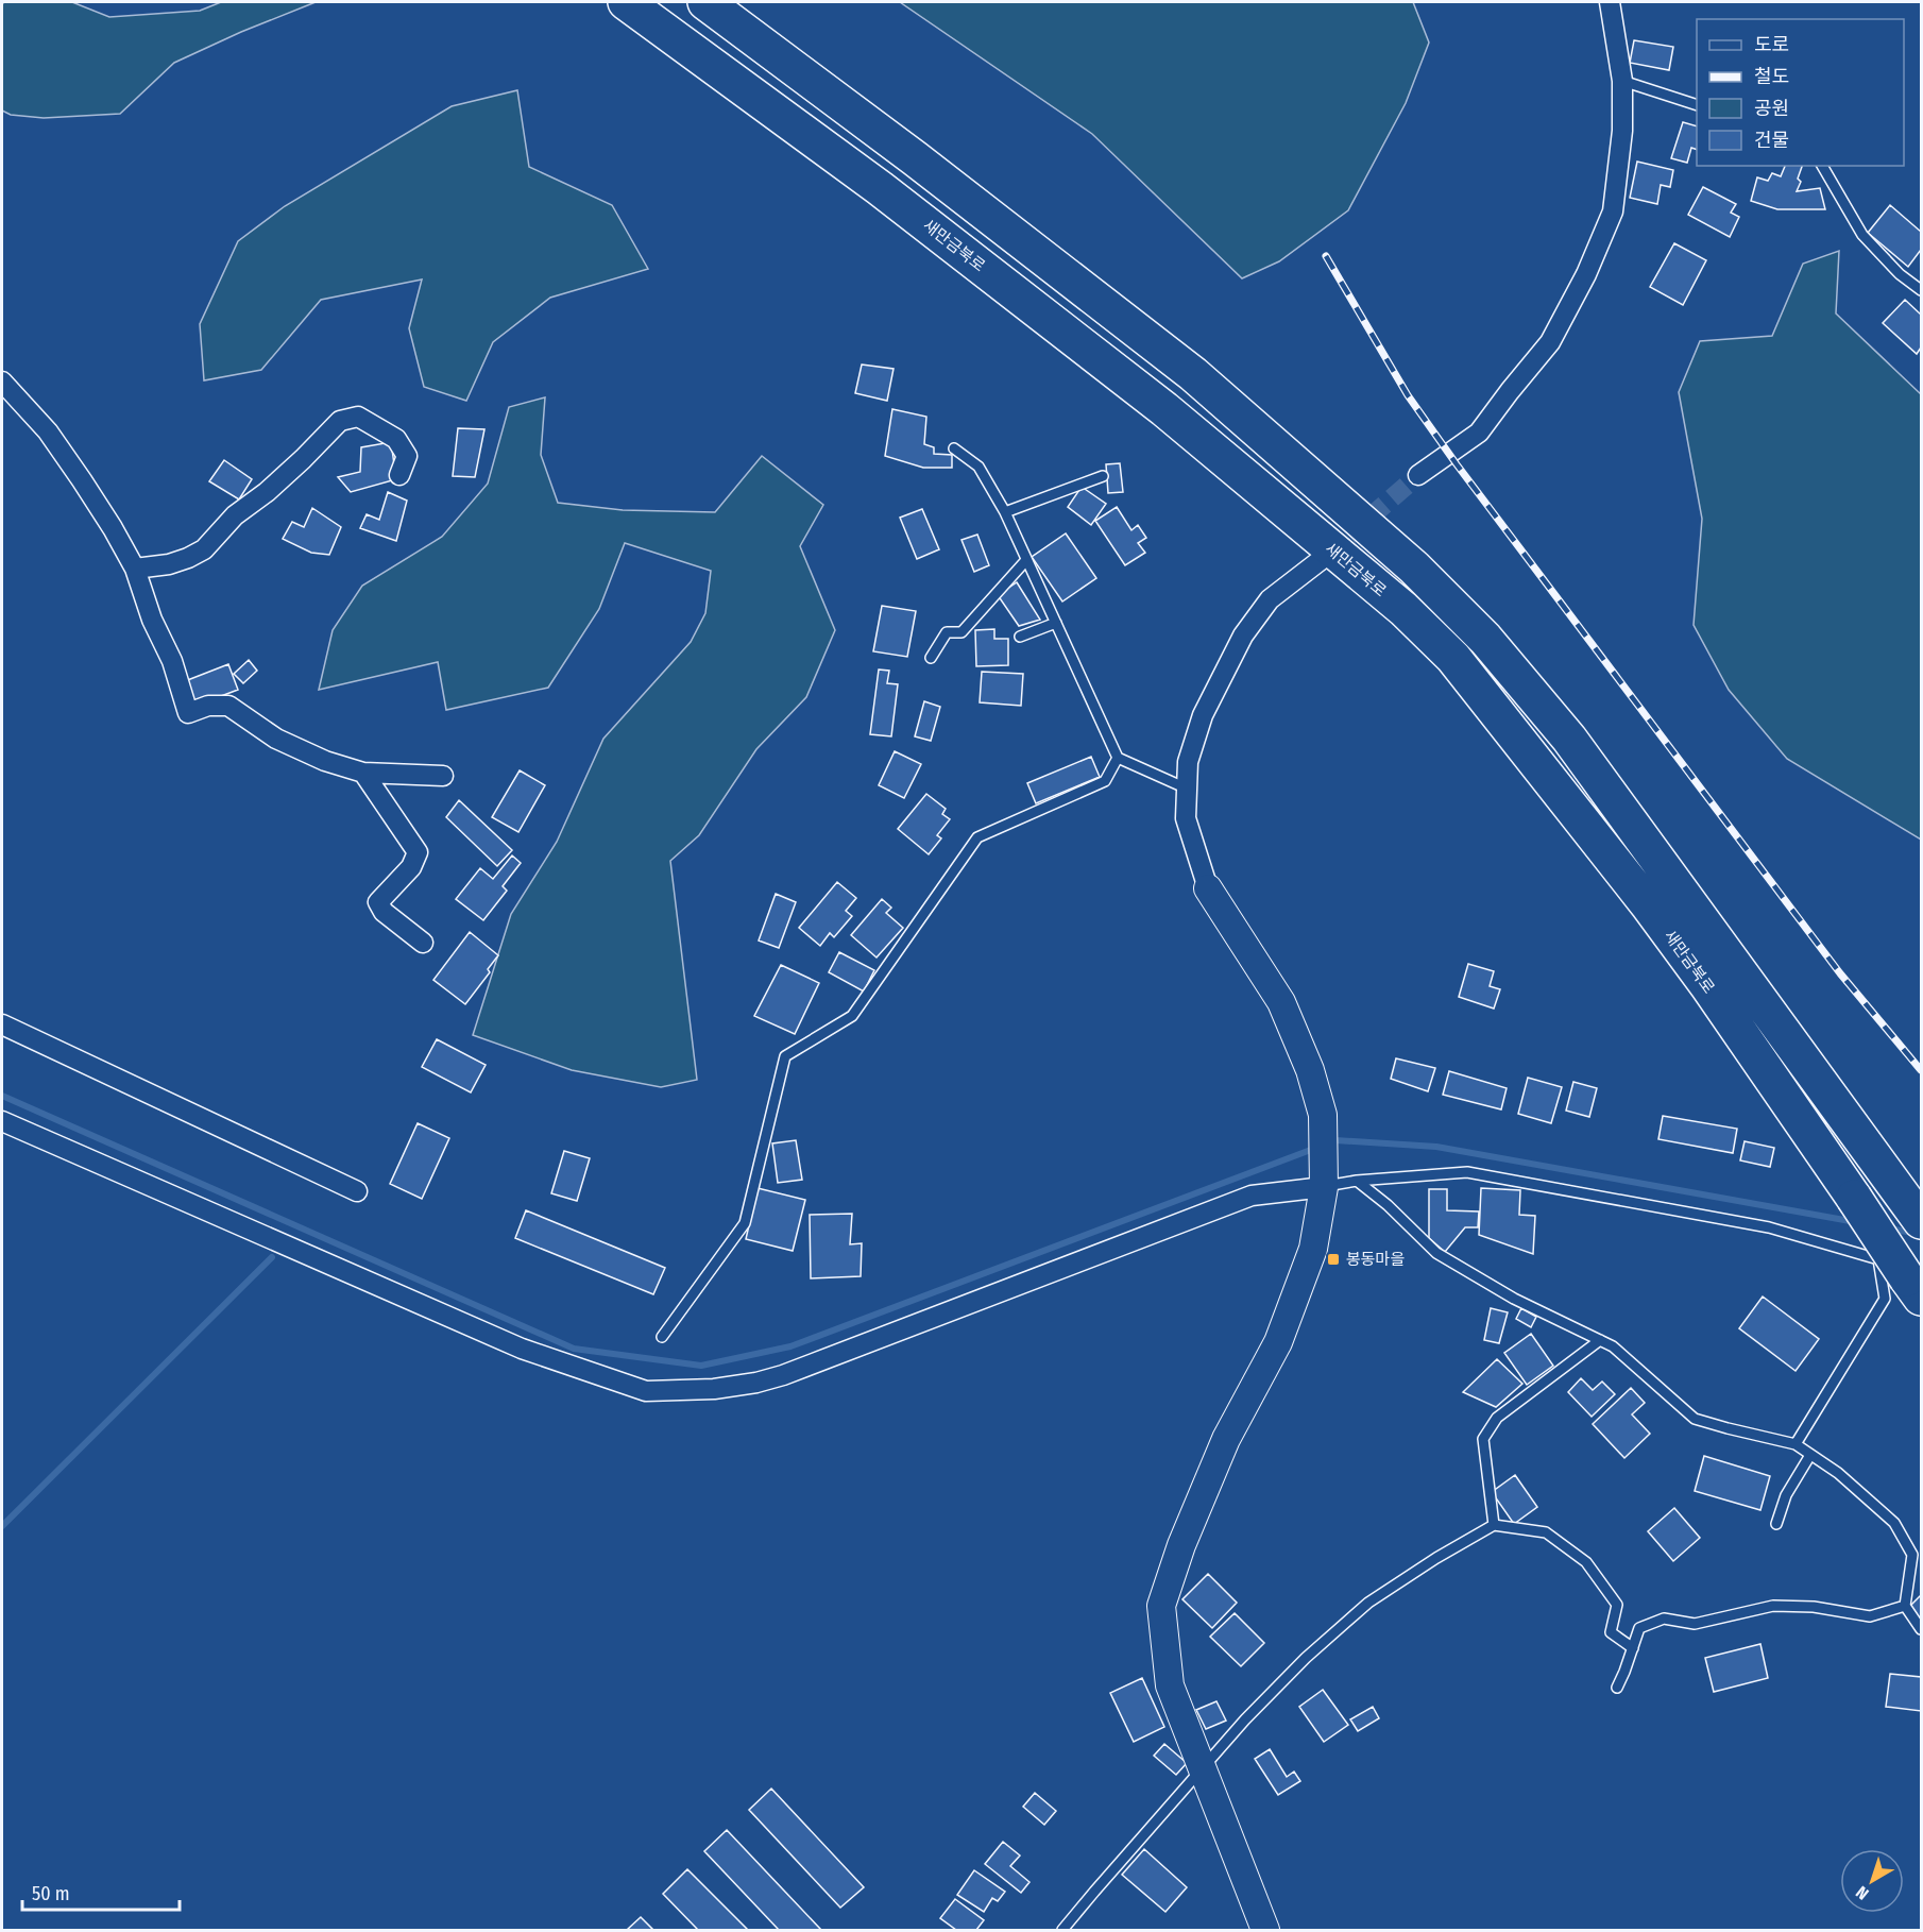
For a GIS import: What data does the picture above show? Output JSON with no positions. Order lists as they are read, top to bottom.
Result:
{
  "streets": {
    "highway": ["새만금북로"]
  },
  "places": {
    "transit": ["봉동마을"]
  },
  "legend": [
    "도로",
    "철도",
    "공원",
    "건물"
  ],
  "scale_bar": "50 m",
  "north": "bottom left"
}
